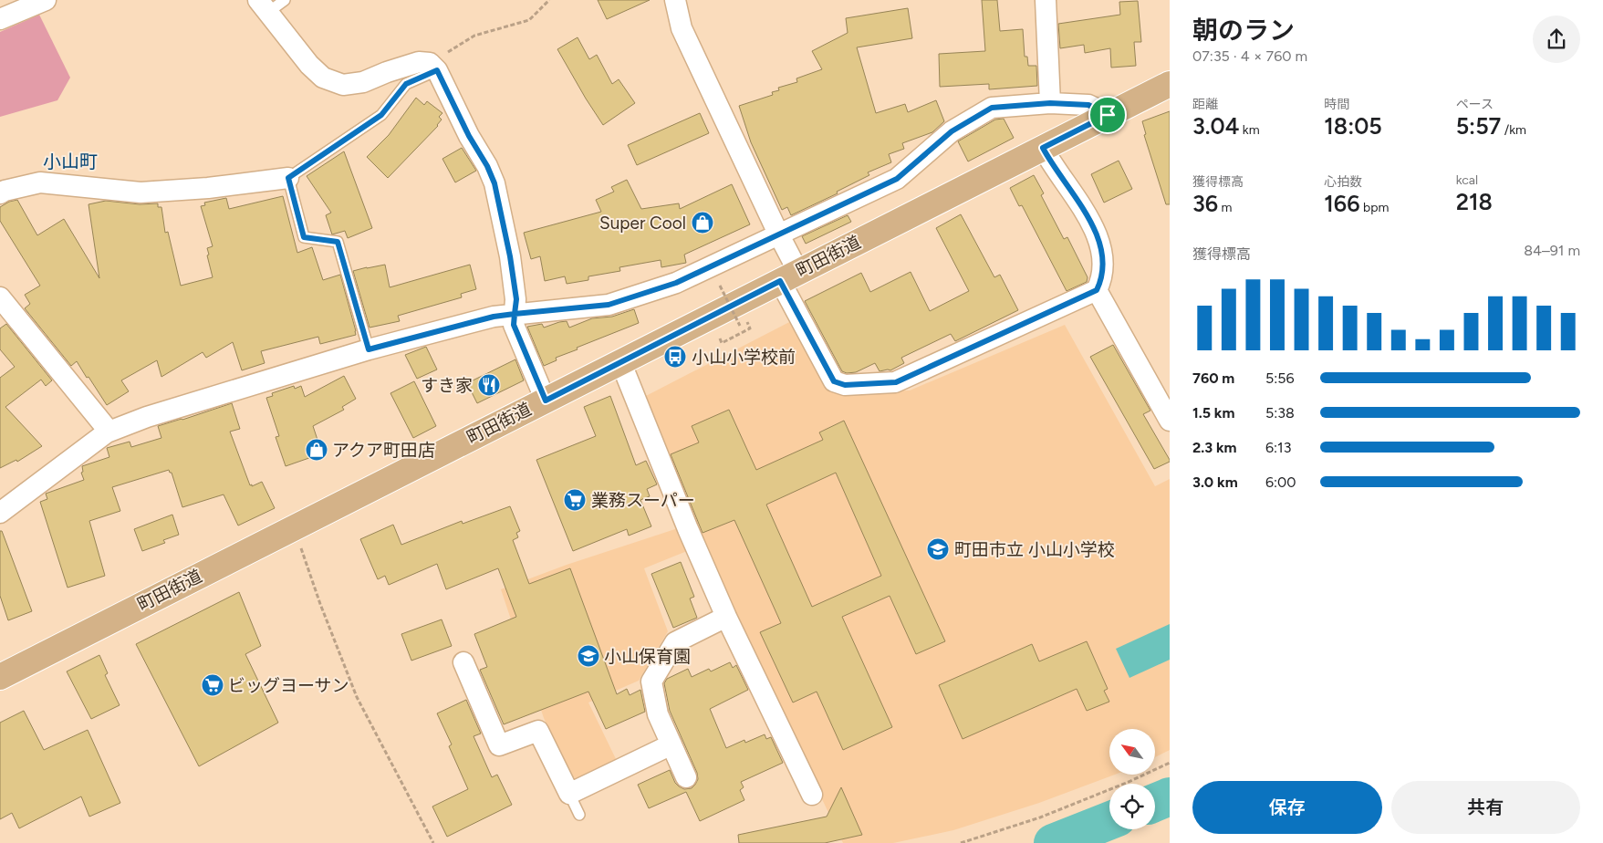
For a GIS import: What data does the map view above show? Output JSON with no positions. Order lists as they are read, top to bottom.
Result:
{
  "streets": {
    "main road": ["町田街道"]
  },
  "districts": ["小山町"],
  "places": {
    "shop": ["Super Cool", "アクア町田店"],
    "bus stop": ["小山小学校前"],
    "restaurant": ["すき家"],
    "supermarket": ["業務スーパー", "ビッグヨーサン"],
    "school or university": ["町田市立 小山小学校", "小山保育園"]
  },
  "north": "top left",
  "page": {
    "heading": ["朝のラン", "07:35 · 4 × 760 m"],
    "stats": [
      ["距離", "3.04 km"],
      ["時間", "18:05"],
      ["ペース", "5:57 /km"],
      ["獲得標高", "36 m"],
      ["心拍数", "166 bpm"],
      ["kcal", "218"]
    ],
    "chart": ["獲得標高", "84–91 m"],
    "list": [
      {
        "name": "760 m",
        "note": "5:56"
      },
      {
        "name": "1.5 km",
        "note": "5:38"
      },
      {
        "name": "2.3 km",
        "note": "6:13"
      },
      {
        "name": "3.0 km",
        "note": "6:00"
      }
    ],
    "buttons": ["保存", "共有"]
  }
}
